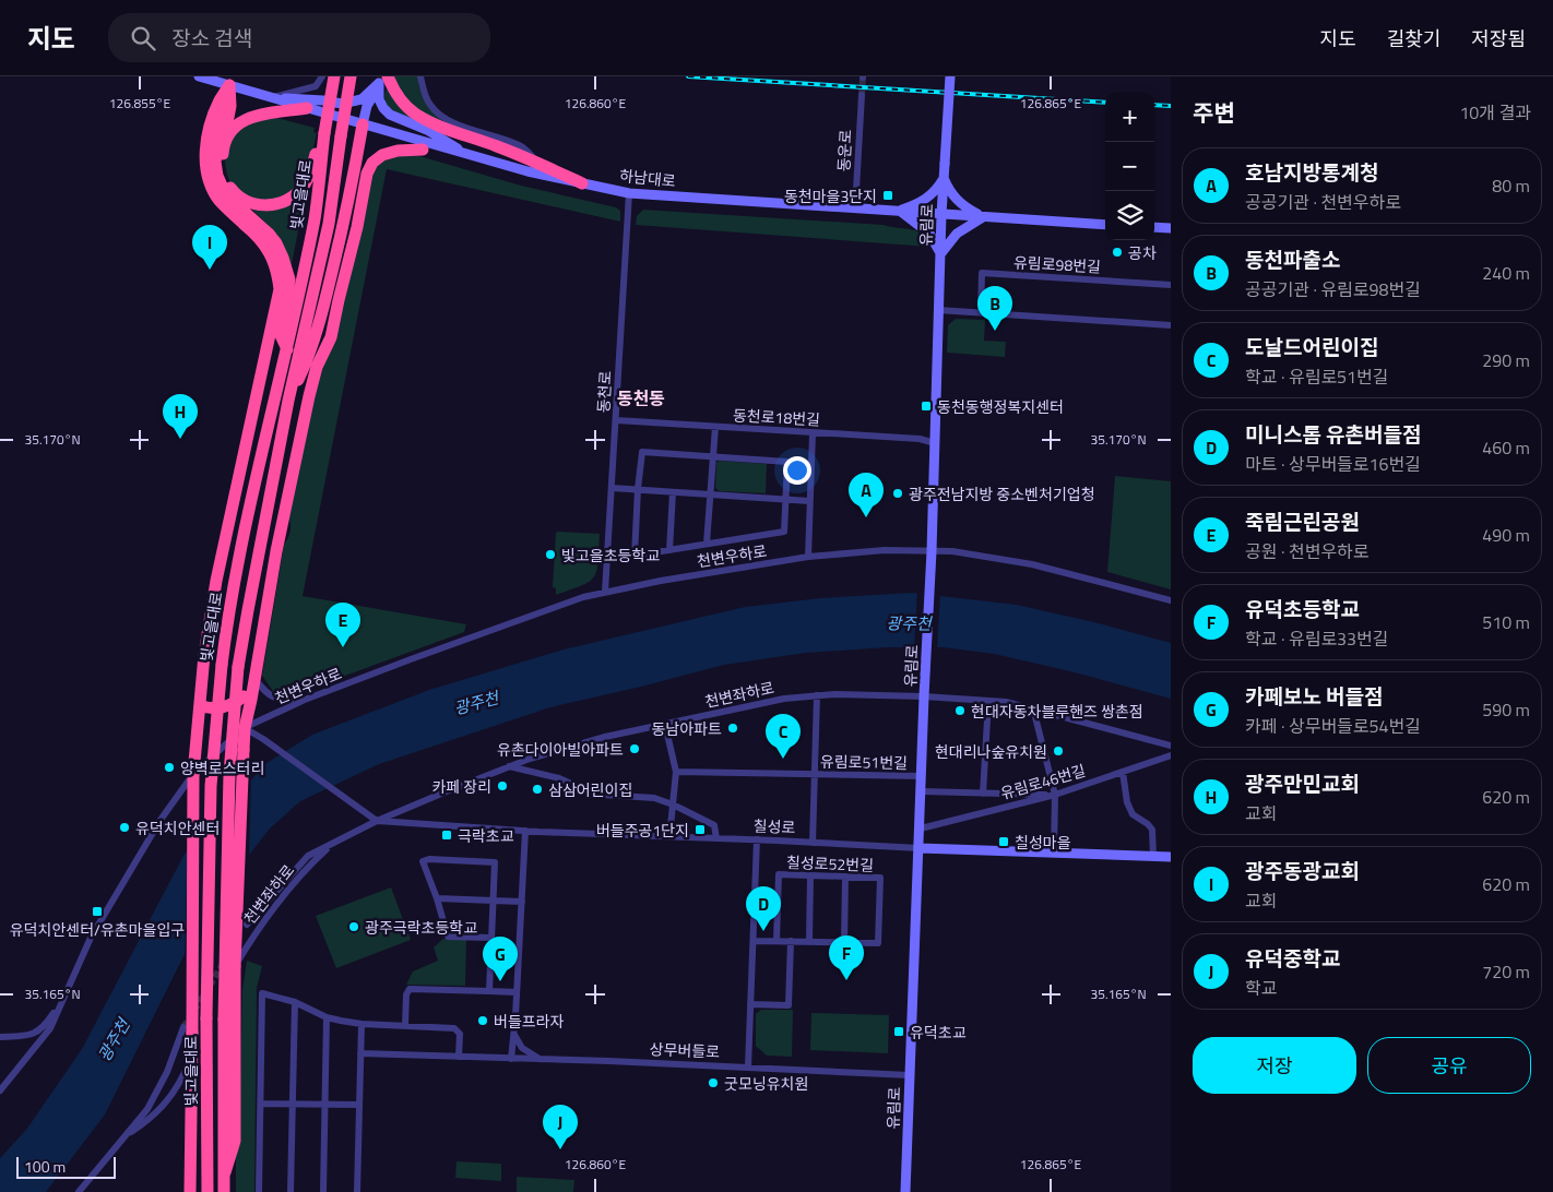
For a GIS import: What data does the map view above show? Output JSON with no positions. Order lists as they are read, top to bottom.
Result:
{
  "streets": {
    "highway": ["빛고을대로"],
    "street": [
      "동운로",
      "하남대로",
      "유림로",
      "유림로98번길",
      "동천로",
      "동천로18번길",
      "천변우하로",
      "천변좌하로",
      "유림로51번길",
      "유림로46번길",
      "칠성로",
      "칠성로52번길",
      "상무버들로"
    ]
  },
  "crossings": [
    ["동운로", "하남대로"],
    ["하남대로", "유림로"],
    ["하남대로", "동천로"],
    ["유림로", "동천로18번길"],
    ["유림로", "천변우하로"],
    ["유림로", "천변좌하로"],
    ["유림로", "유림로51번길"],
    ["유림로", "유림로46번길"],
    ["유림로", "칠성로"],
    ["유림로", "상무버들로"],
    ["동천로", "동천로18번길"],
    ["동천로", "천변우하로"],
    ["천변좌하로", "칠성로"]
  ],
  "districts": ["동천동"],
  "water": ["광주천"],
  "places": {
    "transit": [
      "동천마을3단지",
      "동천동행정복지센터",
      "버들주공1단지",
      "극락초교",
      "칠성마을",
      "유덕치안센터/유촌마을입구",
      "유덕초교"
    ],
    "other": [
      "공차",
      "광주전남지방 중소벤처기업청",
      "빛고을초등학교",
      "현대자동차블루핸즈 쌍촌점",
      "동남아파트",
      "유촌다이아빌아파트",
      "현대리나숲유치원",
      "양벽로스터리",
      "카페 장리",
      "삼삼어린이집",
      "유덕치안센터",
      "광주극락초등학교",
      "버들프라자",
      "굿모닝유치원"
    ]
  },
  "scale_bar": "100 m",
  "page": {
    "header": "지도",
    "search": "장소 검색",
    "nav": ["지도", "길찾기", "저장됨"],
    "heading": ["주변", "10개 결과"],
    "map_buttons": ["+", "−"],
    "list": [
      {
        "mark": "A",
        "name": "호남지방통계청",
        "note": "공공기관 · 천변우하로",
        "value": "80 m"
      },
      {
        "mark": "B",
        "name": "동천파출소",
        "note": "공공기관 · 유림로98번길",
        "value": "240 m"
      },
      {
        "mark": "C",
        "name": "도날드어린이집",
        "note": "학교 · 유림로51번길",
        "value": "290 m"
      },
      {
        "mark": "D",
        "name": "미니스톱 유촌버들점",
        "note": "마트 · 상무버들로16번길",
        "value": "460 m"
      },
      {
        "mark": "E",
        "name": "죽림근린공원",
        "note": "공원 · 천변우하로",
        "value": "490 m"
      },
      {
        "mark": "F",
        "name": "유덕초등학교",
        "note": "학교 · 유림로33번길",
        "value": "510 m"
      },
      {
        "mark": "G",
        "name": "카페보노 버들점",
        "note": "카페 · 상무버들로54번길",
        "value": "590 m"
      },
      {
        "mark": "H",
        "name": "광주만민교회",
        "note": "교회",
        "value": "620 m"
      },
      {
        "mark": "I",
        "name": "광주동광교회",
        "note": "교회",
        "value": "620 m"
      },
      {
        "mark": "J",
        "name": "유덕중학교",
        "note": "학교",
        "value": "720 m"
      }
    ],
    "pins": [
      "I",
      "B",
      "H",
      "A",
      "E",
      "C",
      "D",
      "F",
      "G",
      "J"
    ],
    "buttons": ["저장", "공유"],
    "scale": "100 m"
  },
  "coordinates": [
    "126.855°E",
    "126.860°E",
    "126.865°E",
    "35.170°N",
    "35.165°N"
  ]
}
